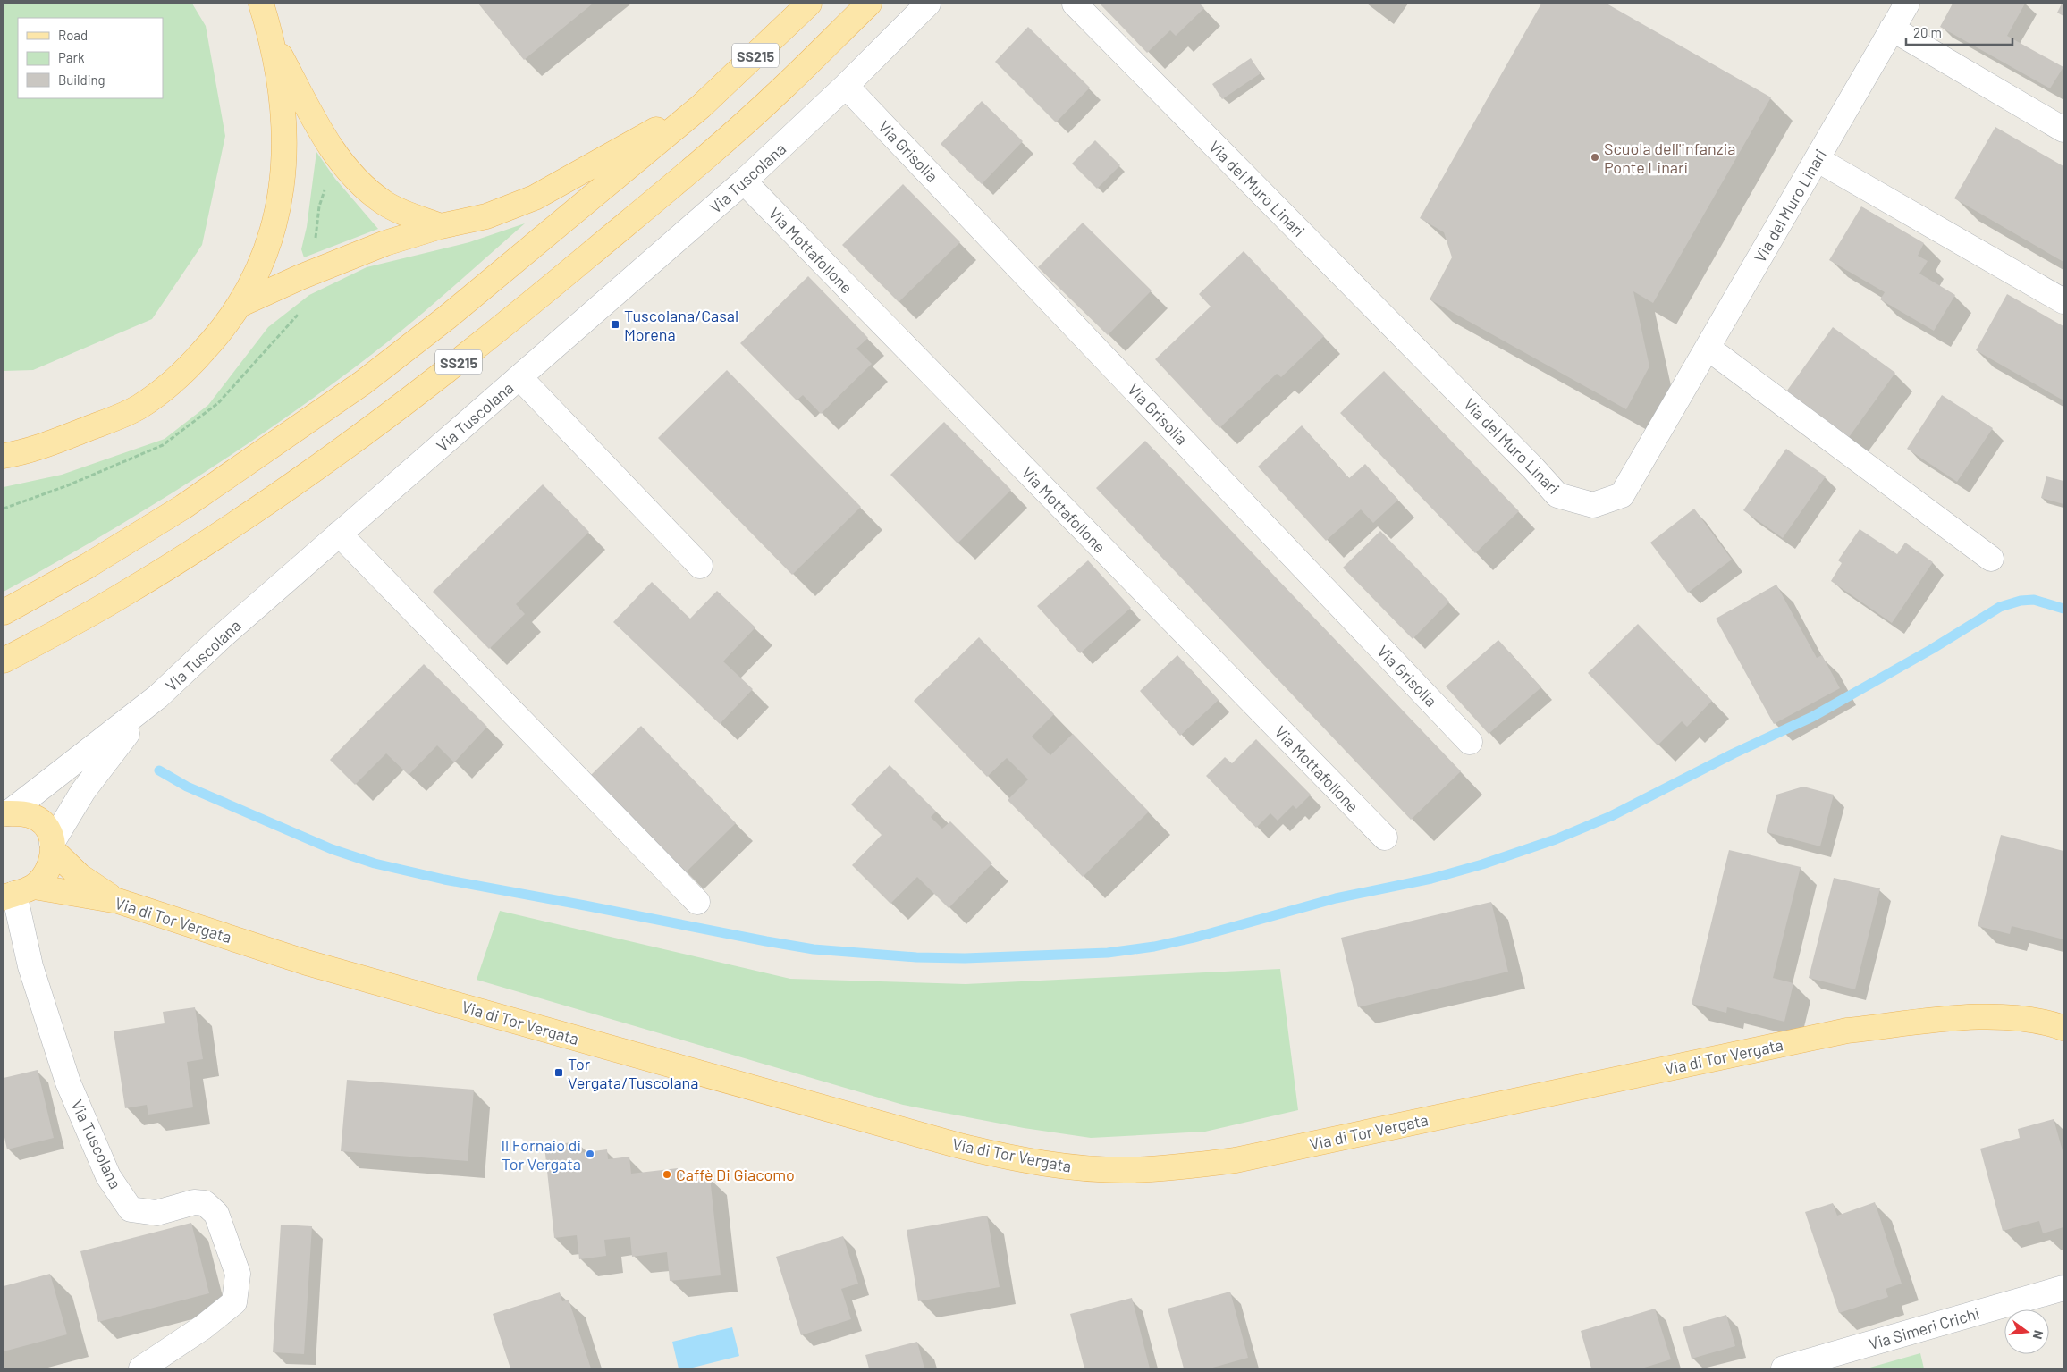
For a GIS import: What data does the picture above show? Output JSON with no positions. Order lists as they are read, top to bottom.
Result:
{
  "streets": {
    "main road": ["SS215", "Via di Tor Vergata"],
    "street": [
      "Via Grisolia",
      "Via Tuscolana",
      "Via del Muro Linari",
      "Via Mottafollone",
      "Via Simeri Crichi"
    ]
  },
  "crossings": [
    ["Via Grisolia", "Via Tuscolana"],
    ["Via Tuscolana", "Via Mottafollone"],
    ["Via Tuscolana", "Via di Tor Vergata"]
  ],
  "places": {
    "other": ["Scuola dell'infanzia Ponte Linari", "Il Fornaio di Tor Vergata", "Caffè Di Giacomo"],
    "transit": ["Tuscolana/Casal Morena", "Tor Vergata/Tuscolana"]
  },
  "legend": ["Road", "Park", "Building"],
  "scale_bar": "20 m",
  "north": "right"
}
